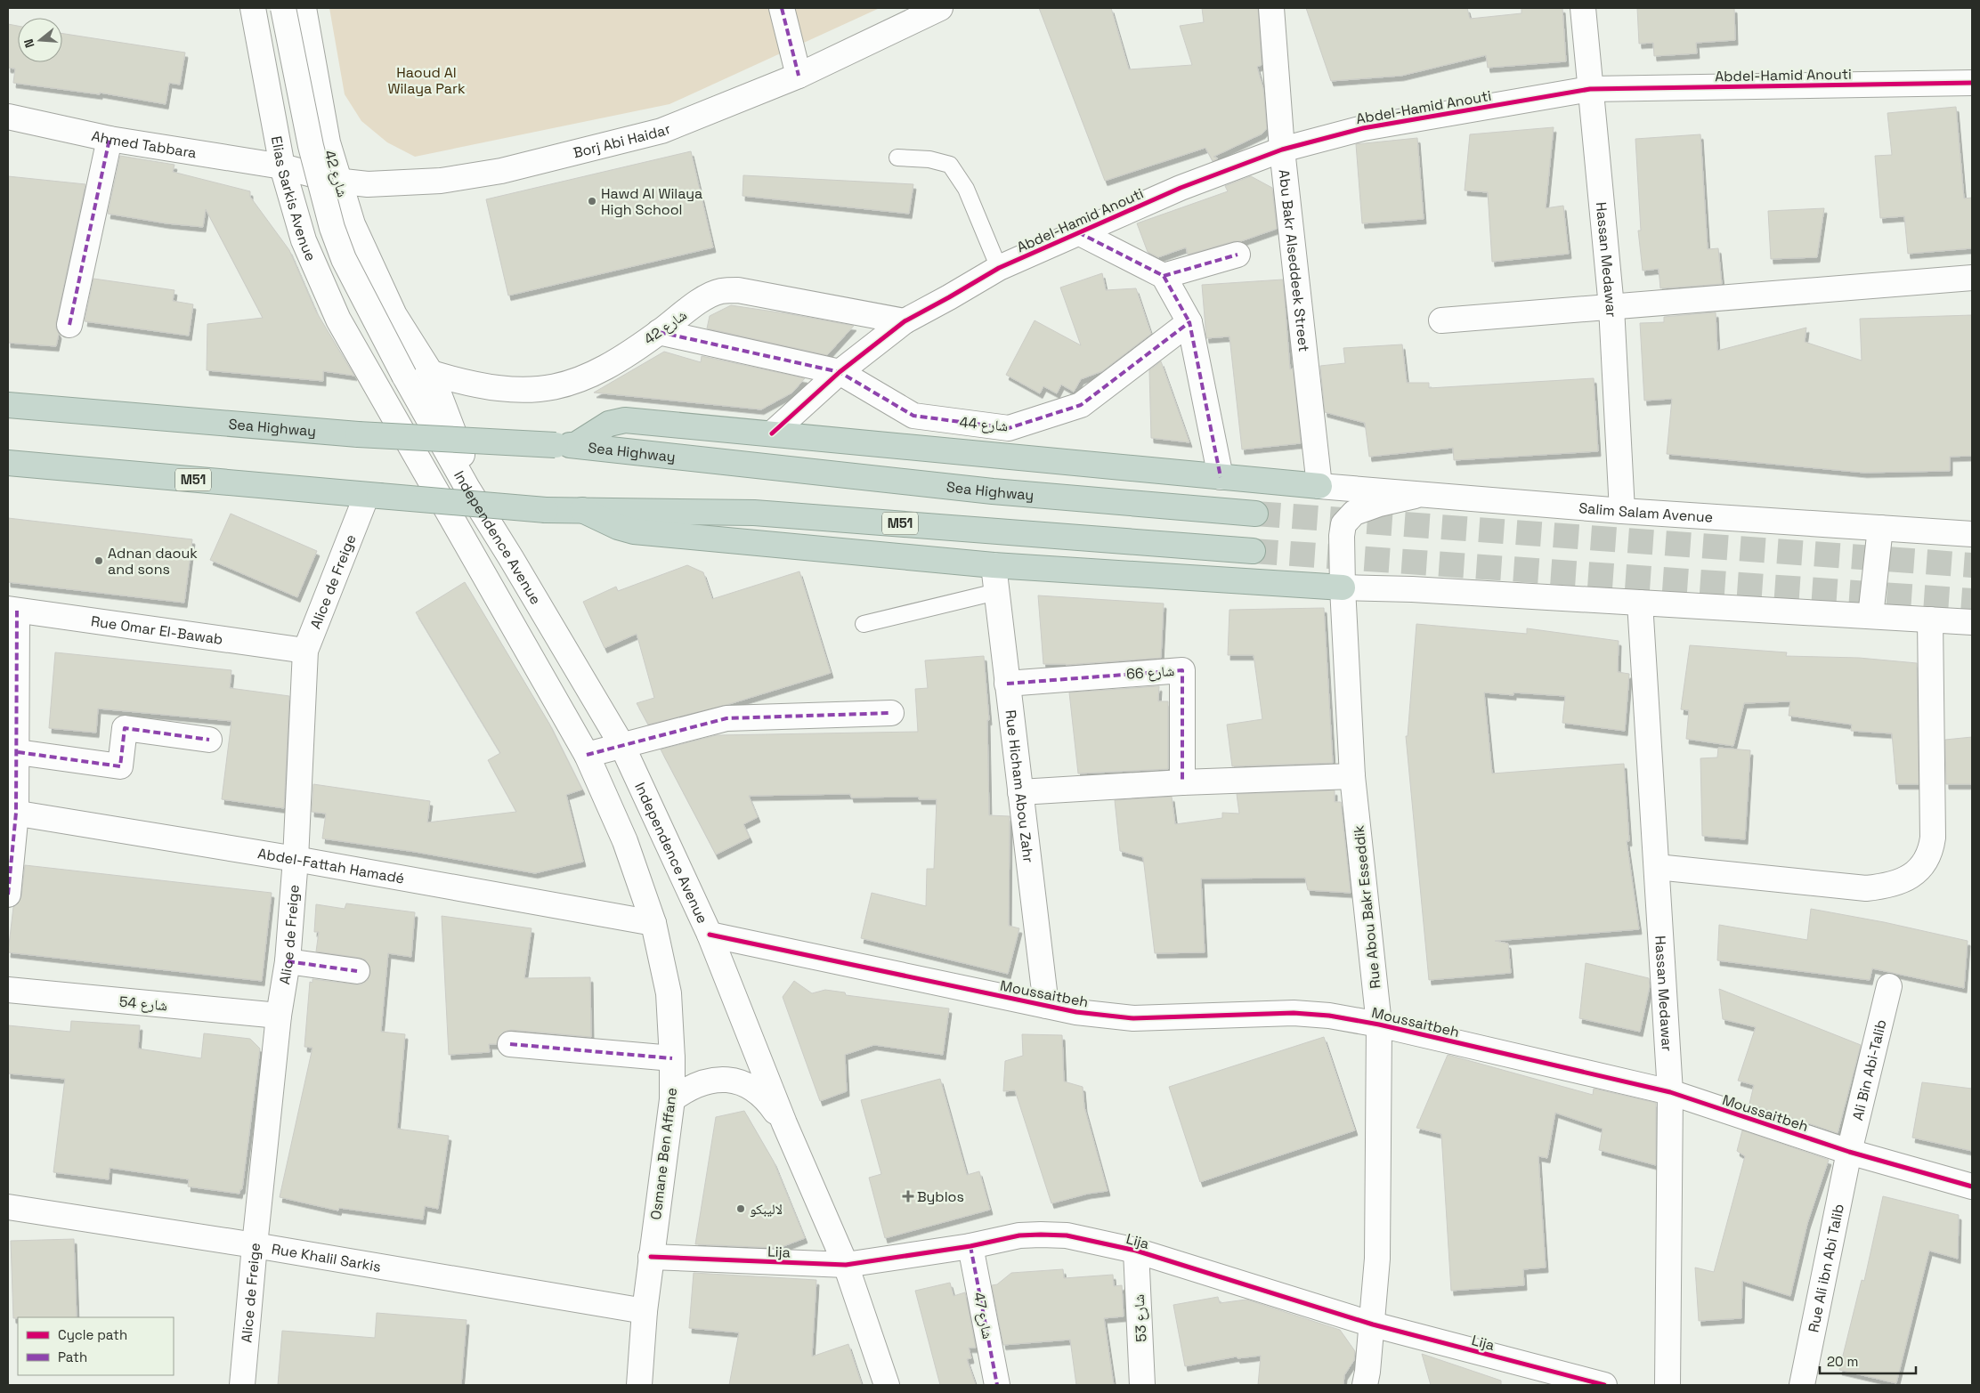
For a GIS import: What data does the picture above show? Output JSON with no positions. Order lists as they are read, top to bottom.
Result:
{
  "streets": {
    "highway": ["Sea Highway", "M51"],
    "street": [
      "Abdel-Hamid Anouti",
      "Borj Abi Haidar",
      "Ahmed Tabbara",
      "شارع 42",
      "Elias Sarkis Avenue",
      "Hassan Medawar",
      "Abu Bakr Alseddeek Street",
      "شارع 44",
      "Salim Salam Avenue",
      "Independence Avenue",
      "Alice de Freige",
      "Rue Omar El-Bawab",
      "شارع 66",
      "Rue Hicham Abou Zahr",
      "Abdel-Fattah Hamadé",
      "Rue Abou Bakr Esseddik",
      "Moussaitbeh",
      "شارع 54",
      "Ali Bin Abi-Talib",
      "Osmane Ben Affane",
      "Lija",
      "Rue Khalil Sarkis",
      "Rue Ali ibn Abi Talib",
      "شارع 47",
      "شارع 53"
    ]
  },
  "crossings": [
    ["Abdel-Hamid Anouti", "شارع 42"],
    ["Abdel-Hamid Anouti", "Hassan Medawar"],
    ["Abdel-Hamid Anouti", "Abu Bakr Alseddeek Street"],
    ["Abdel-Hamid Anouti", "شارع 44"],
    ["Borj Abi Haidar", "Ahmed Tabbara"],
    ["Borj Abi Haidar", "شارع 42"],
    ["Borj Abi Haidar", "Elias Sarkis Avenue"],
    ["Ahmed Tabbara", "Elias Sarkis Avenue"],
    ["شارع 42", "شارع 44"],
    ["شارع 42", "Independence Avenue"],
    ["Elias Sarkis Avenue", "Independence Avenue"],
    ["Hassan Medawar", "Salim Salam Avenue"],
    ["Hassan Medawar", "Moussaitbeh"],
    ["Abu Bakr Alseddeek Street", "Salim Salam Avenue"],
    ["M51", "Alice de Freige"],
    ["Salim Salam Avenue", "Rue Abou Bakr Esseddik"],
    ["Independence Avenue", "Abdel-Fattah Hamadé"],
    ["Independence Avenue", "Moussaitbeh"],
    ["Independence Avenue", "Osmane Ben Affane"],
    ["Independence Avenue", "Lija"],
    ["Alice de Freige", "Rue Omar El-Bawab"],
    ["Alice de Freige", "Abdel-Fattah Hamadé"],
    ["Alice de Freige", "شارع 54"],
    ["Alice de Freige", "Rue Khalil Sarkis"],
    ["شارع 66", "Rue Hicham Abou Zahr"],
    ["Rue Hicham Abou Zahr", "Moussaitbeh"],
    ["Abdel-Fattah Hamadé", "Osmane Ben Affane"],
    ["Rue Abou Bakr Esseddik", "Moussaitbeh"],
    ["Rue Abou Bakr Esseddik", "Lija"],
    ["Moussaitbeh", "Ali Bin Abi-Talib"],
    ["Moussaitbeh", "Rue Ali ibn Abi Talib"],
    ["Ali Bin Abi-Talib", "Rue Ali ibn Abi Talib"],
    ["Osmane Ben Affane", "Lija"],
    ["Osmane Ben Affane", "Rue Khalil Sarkis"],
    ["Lija", "شارع 47"],
    ["Lija", "شارع 53"]
  ],
  "parks": ["Haoud Al Wilaya Park"],
  "places": {
    "other": ["Hawd Al Wilaya High School", "Adnan daouk and sons", "لاليبكو"],
    "health": ["Byblos"]
  },
  "legend": ["Cycle path", "Path"],
  "scale_bar": "20 m",
  "north": "left"
}
